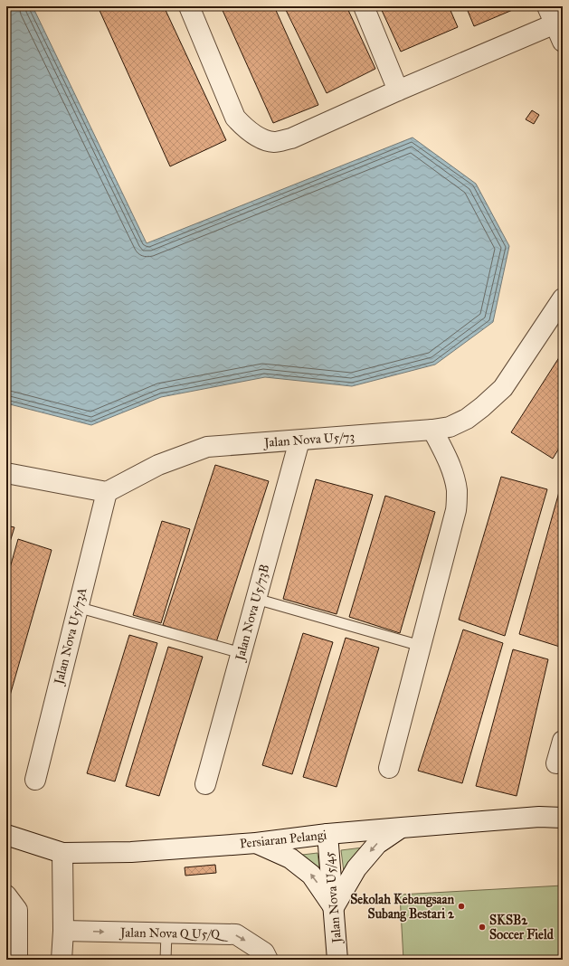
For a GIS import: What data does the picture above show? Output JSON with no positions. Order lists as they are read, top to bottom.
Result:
{
  "streets": {
    "street": [
      "Jalan Nova U5/73",
      "Jalan Nova U5/73B",
      "Jalan Nova U5/73A",
      "Persiaran Pelangi",
      "Jalan Nova U5/45",
      "Jalan Nova Q U5/Q"
    ]
  },
  "crossings": [
    ["Jalan Nova U5/73", "Jalan Nova U5/73B"],
    ["Jalan Nova U5/73", "Jalan Nova U5/73A"],
    ["Persiaran Pelangi", "Jalan Nova U5/45"]
  ],
  "one_way": ["Jalan Nova Q U5/Q"],
  "places": ["Sekolah Kebangsaan Subang Bestari 2", "SKSB2 Soccer Field"]
}
